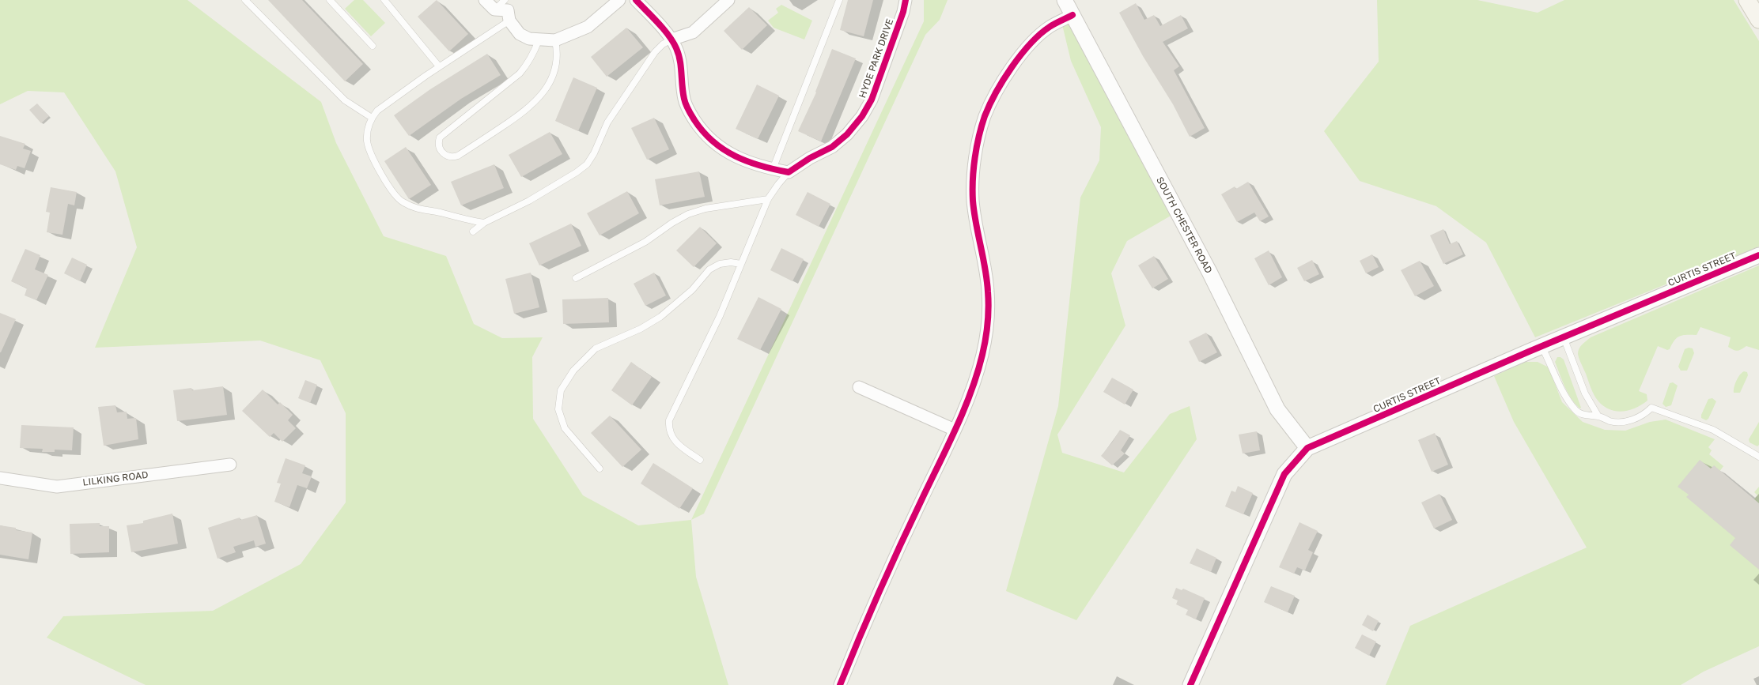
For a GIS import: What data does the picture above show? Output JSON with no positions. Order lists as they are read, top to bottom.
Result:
{
  "streets": {
    "street": [
      "HYDE PARK DRIVE",
      "SOUTH CHESTER ROAD",
      "CURTIS STREET",
      "LILKING ROAD"
    ]
  },
  "crossings": [
    ["SOUTH CHESTER ROAD", "CURTIS STREET"]
  ]
}
